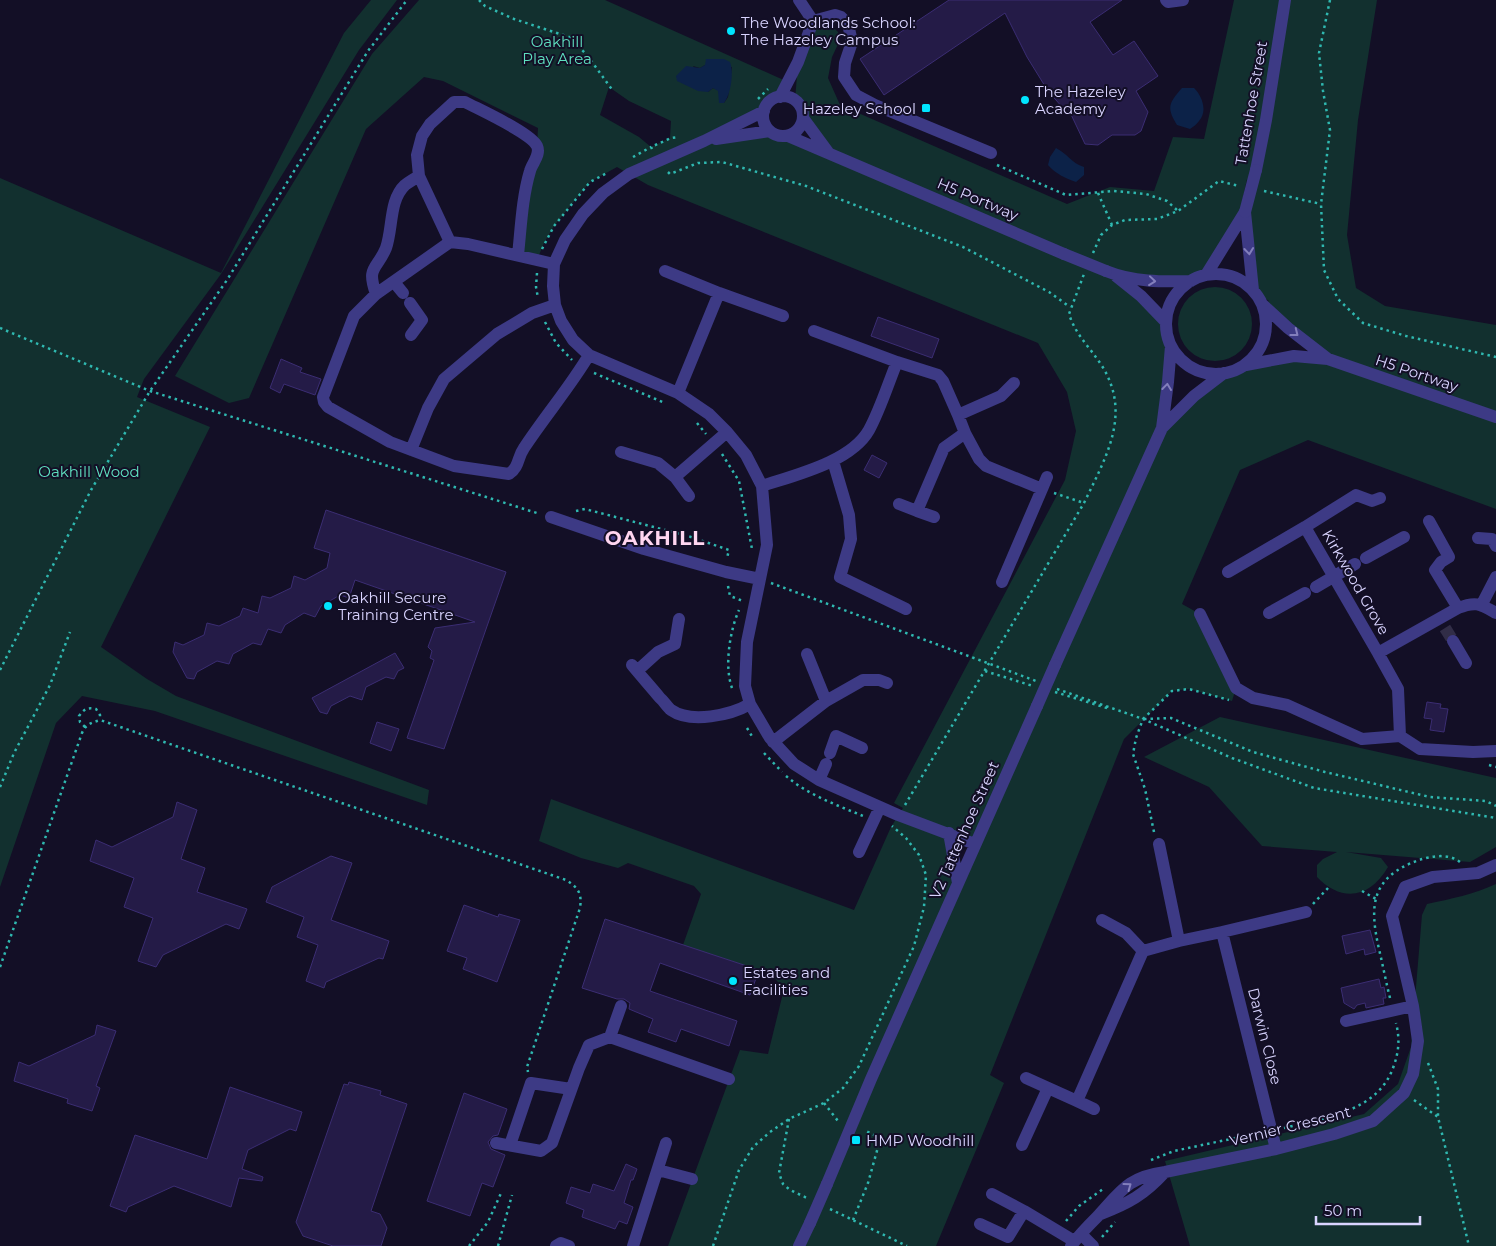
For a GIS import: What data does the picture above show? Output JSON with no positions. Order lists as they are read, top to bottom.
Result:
{
  "streets": {
    "street": [
      "Tattenhoe Street",
      "H5 Portway",
      "Kirkwood Grove",
      "V2 Tattenhoe Street",
      "Darwin Close",
      "Vernier Crescent"
    ]
  },
  "crossings": [
    ["Tattenhoe Street", "H5 Portway"],
    ["Tattenhoe Street", "V2 Tattenhoe Street"],
    ["H5 Portway", "V2 Tattenhoe Street"],
    ["Darwin Close", "Vernier Crescent"]
  ],
  "districts": ["OAKHILL"],
  "parks": ["Oakhill Play Area", "Oakhill Wood"],
  "places": {
    "other": [
      "The Woodlands School: The Hazeley Campus",
      "The Hazeley Academy",
      "Oakhill Secure Training Centre",
      "Estates and Facilities"
    ],
    "transit": ["Hazeley School", "HMP Woodhill"]
  },
  "scale_bar": "50 m"
}
